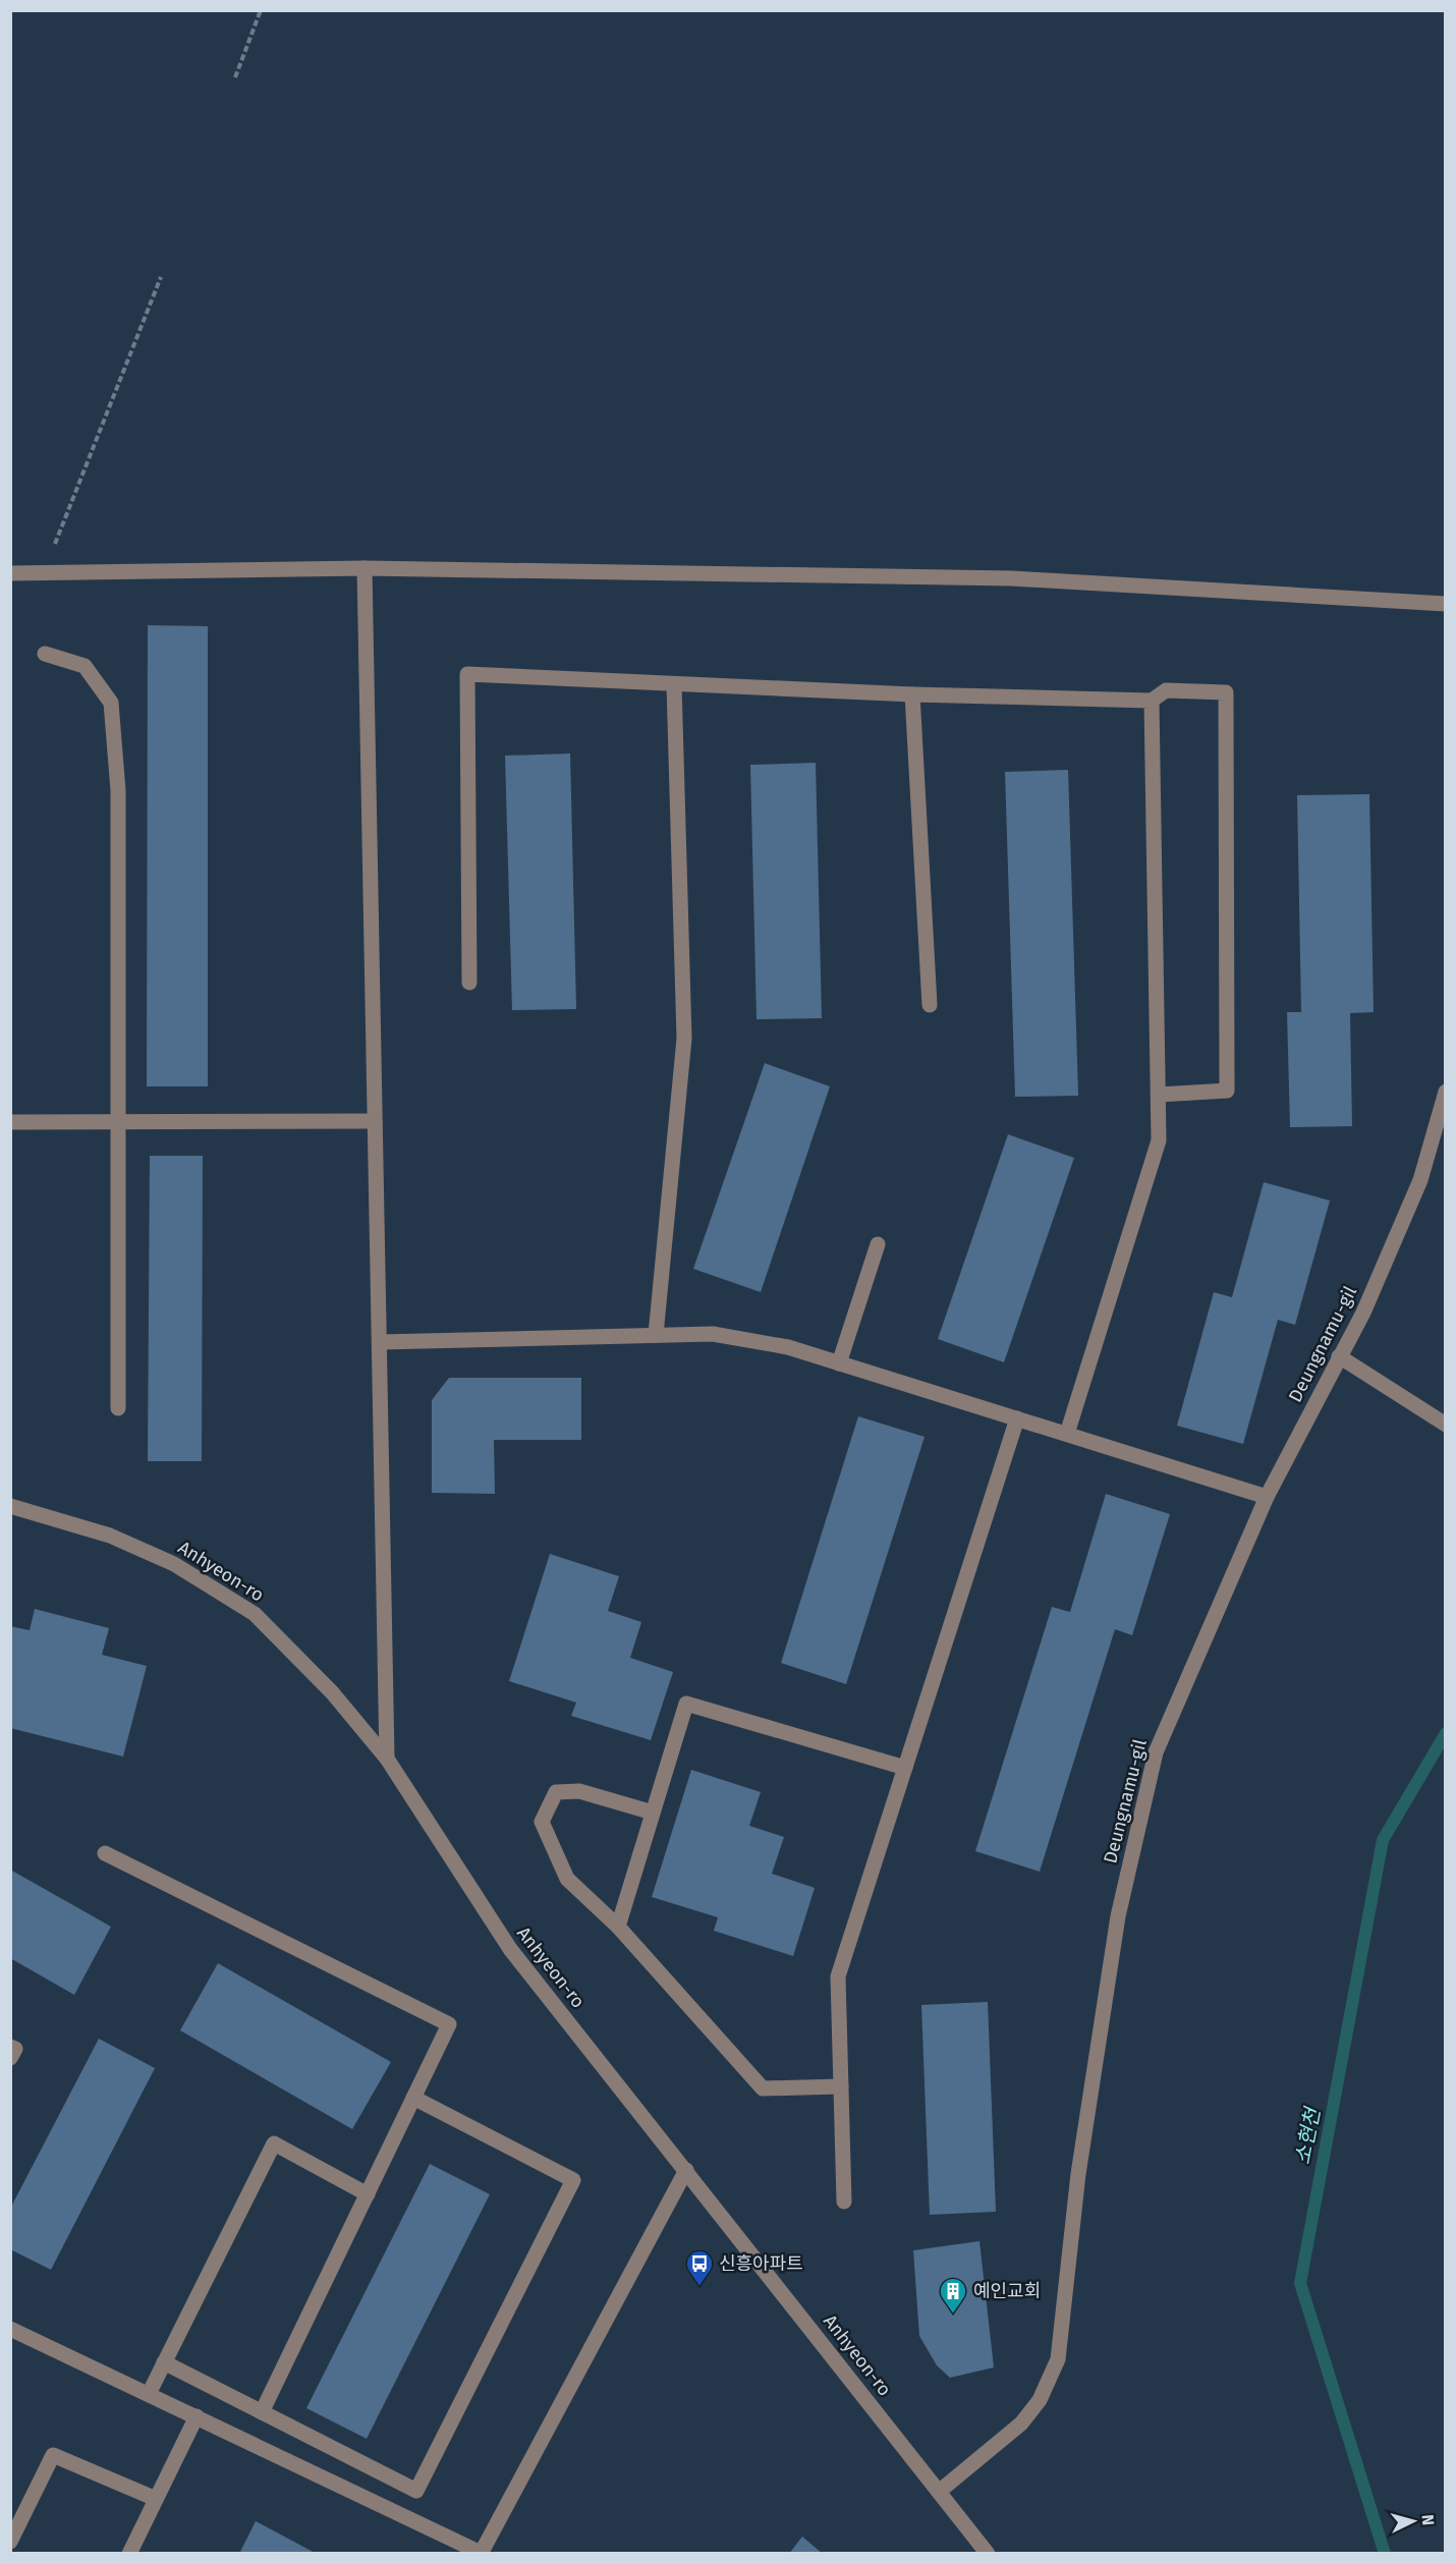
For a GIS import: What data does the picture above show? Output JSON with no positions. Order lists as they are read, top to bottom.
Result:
{
  "streets": {
    "street": ["Deungnamu-gil", "Anhyeon-ro"]
  },
  "crossings": [
    ["Deungnamu-gil", "Anhyeon-ro"]
  ],
  "water": ["소현천"],
  "places": {
    "bus stop": ["신흥아파트"],
    "building": ["예인교회"]
  },
  "north": "right"
}
